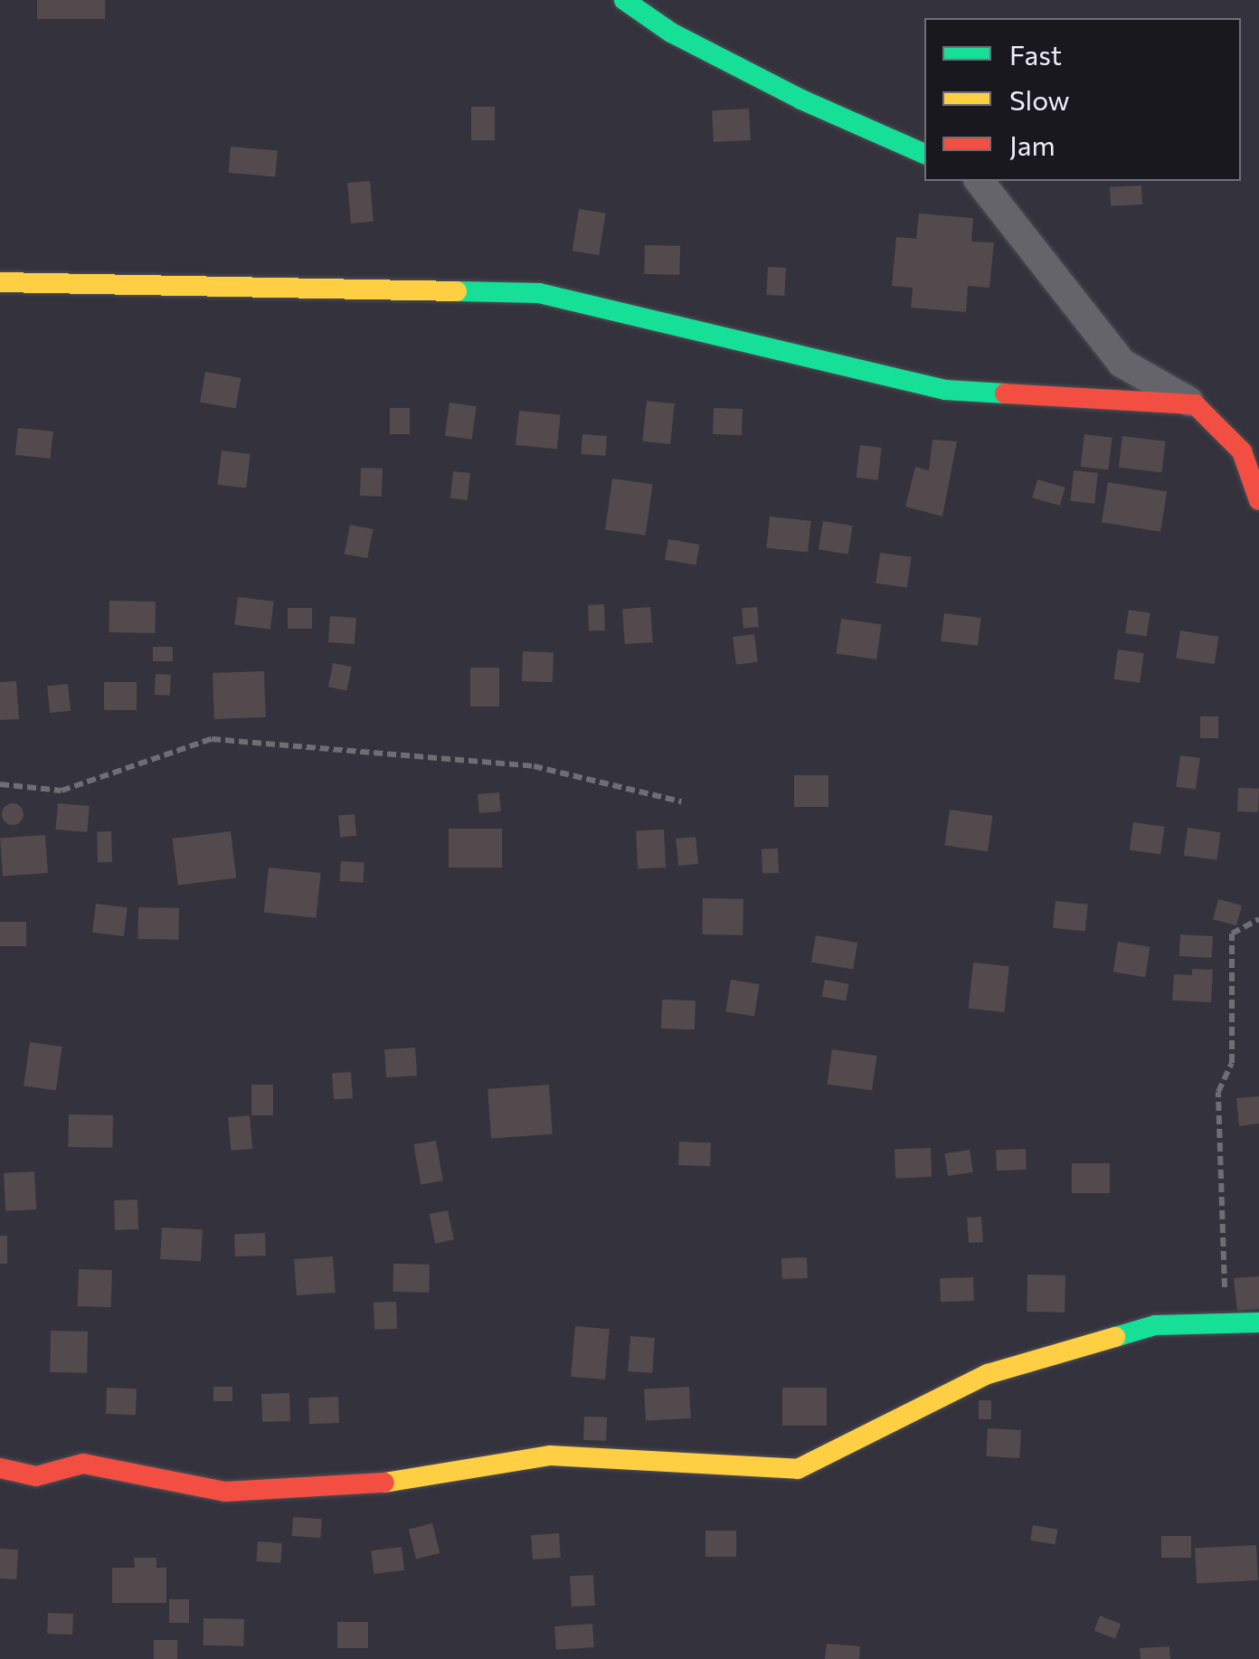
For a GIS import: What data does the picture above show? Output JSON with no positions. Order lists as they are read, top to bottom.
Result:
{
  "legend": ["Fast", "Slow", "Jam"]
}
